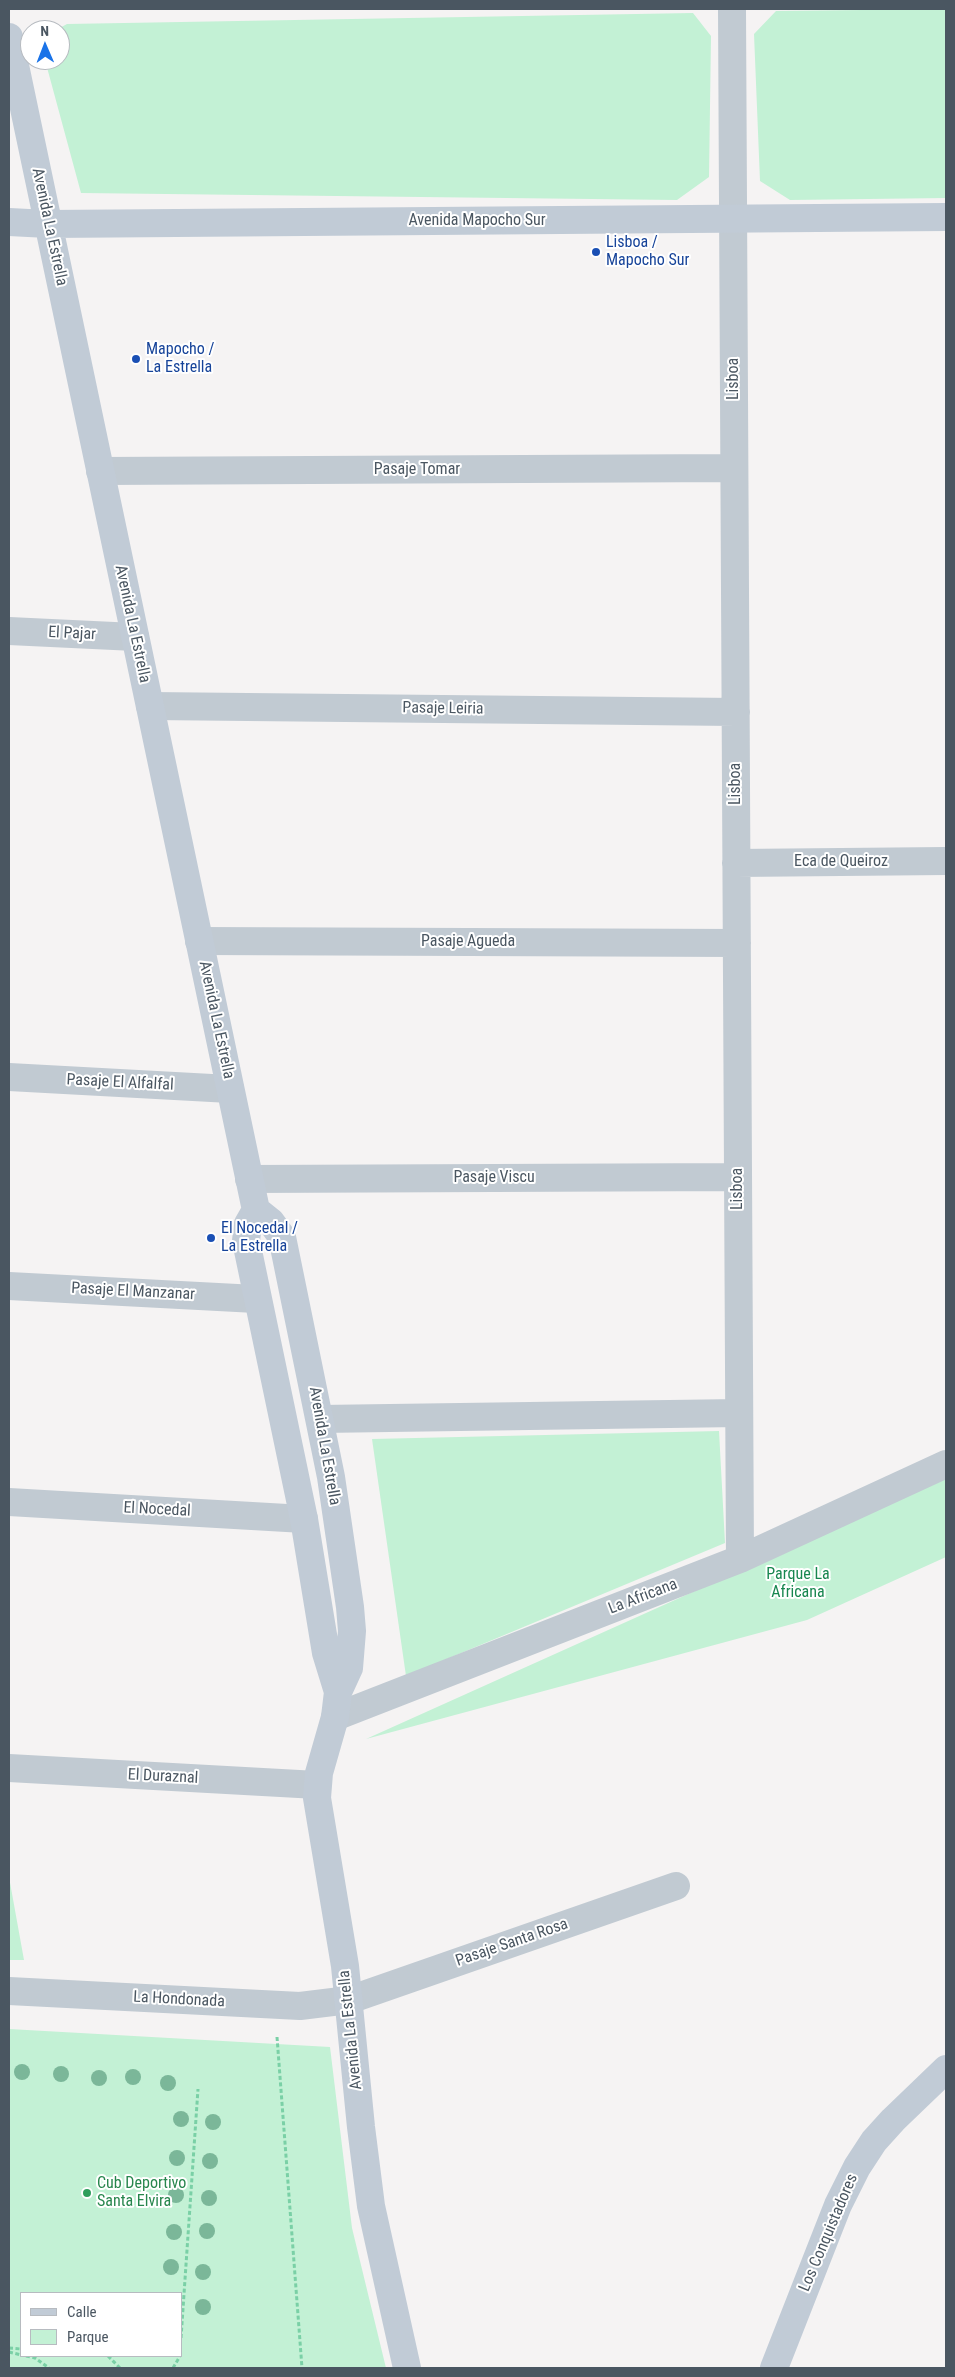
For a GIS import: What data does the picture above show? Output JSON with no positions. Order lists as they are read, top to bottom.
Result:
{
  "streets": {
    "main road": ["Avenida Mapocho Sur", "Avenida La Estrella", "Los Conquistadores"],
    "street": [
      "Lisboa",
      "Pasaje Tomar",
      "El Pajar",
      "Pasaje Leiria",
      "Eca de Queiroz",
      "Pasaje Agueda",
      "Pasaje El Alfalfal",
      "Pasaje Viscu",
      "Pasaje El Manzanar",
      "El Nocedal",
      "La Africana",
      "El Duraznal",
      "Pasaje Santa Rosa",
      "La Hondonada"
    ]
  },
  "crossings": [
    ["Avenida Mapocho Sur", "Avenida La Estrella"],
    ["Avenida Mapocho Sur", "Lisboa"],
    ["Avenida La Estrella", "Pasaje Tomar"],
    ["Avenida La Estrella", "El Pajar"],
    ["Avenida La Estrella", "Pasaje Leiria"],
    ["Avenida La Estrella", "Pasaje Agueda"],
    ["Avenida La Estrella", "Pasaje El Alfalfal"],
    ["Avenida La Estrella", "Pasaje Viscu"],
    ["Avenida La Estrella", "Pasaje El Manzanar"],
    ["Avenida La Estrella", "El Nocedal"],
    ["Avenida La Estrella", "La Africana"],
    ["Avenida La Estrella", "El Duraznal"],
    ["Avenida La Estrella", "Pasaje Santa Rosa"],
    ["Avenida La Estrella", "La Hondonada"],
    ["Lisboa", "Pasaje Tomar"],
    ["Lisboa", "Pasaje Leiria"],
    ["Lisboa", "Eca de Queiroz"],
    ["Lisboa", "Pasaje Agueda"],
    ["Lisboa", "Pasaje Viscu"],
    ["Lisboa", "La Africana"],
    ["Pasaje Santa Rosa", "La Hondonada"]
  ],
  "parks": ["Parque La Africana"],
  "places": [
    "Lisboa / Mapocho Sur",
    "Mapocho / La Estrella",
    "El Nocedal / La Estrella",
    "Cub Deportivo Santa Elvira"
  ],
  "legend": ["Calle", "Parque"],
  "north": "top"
}
